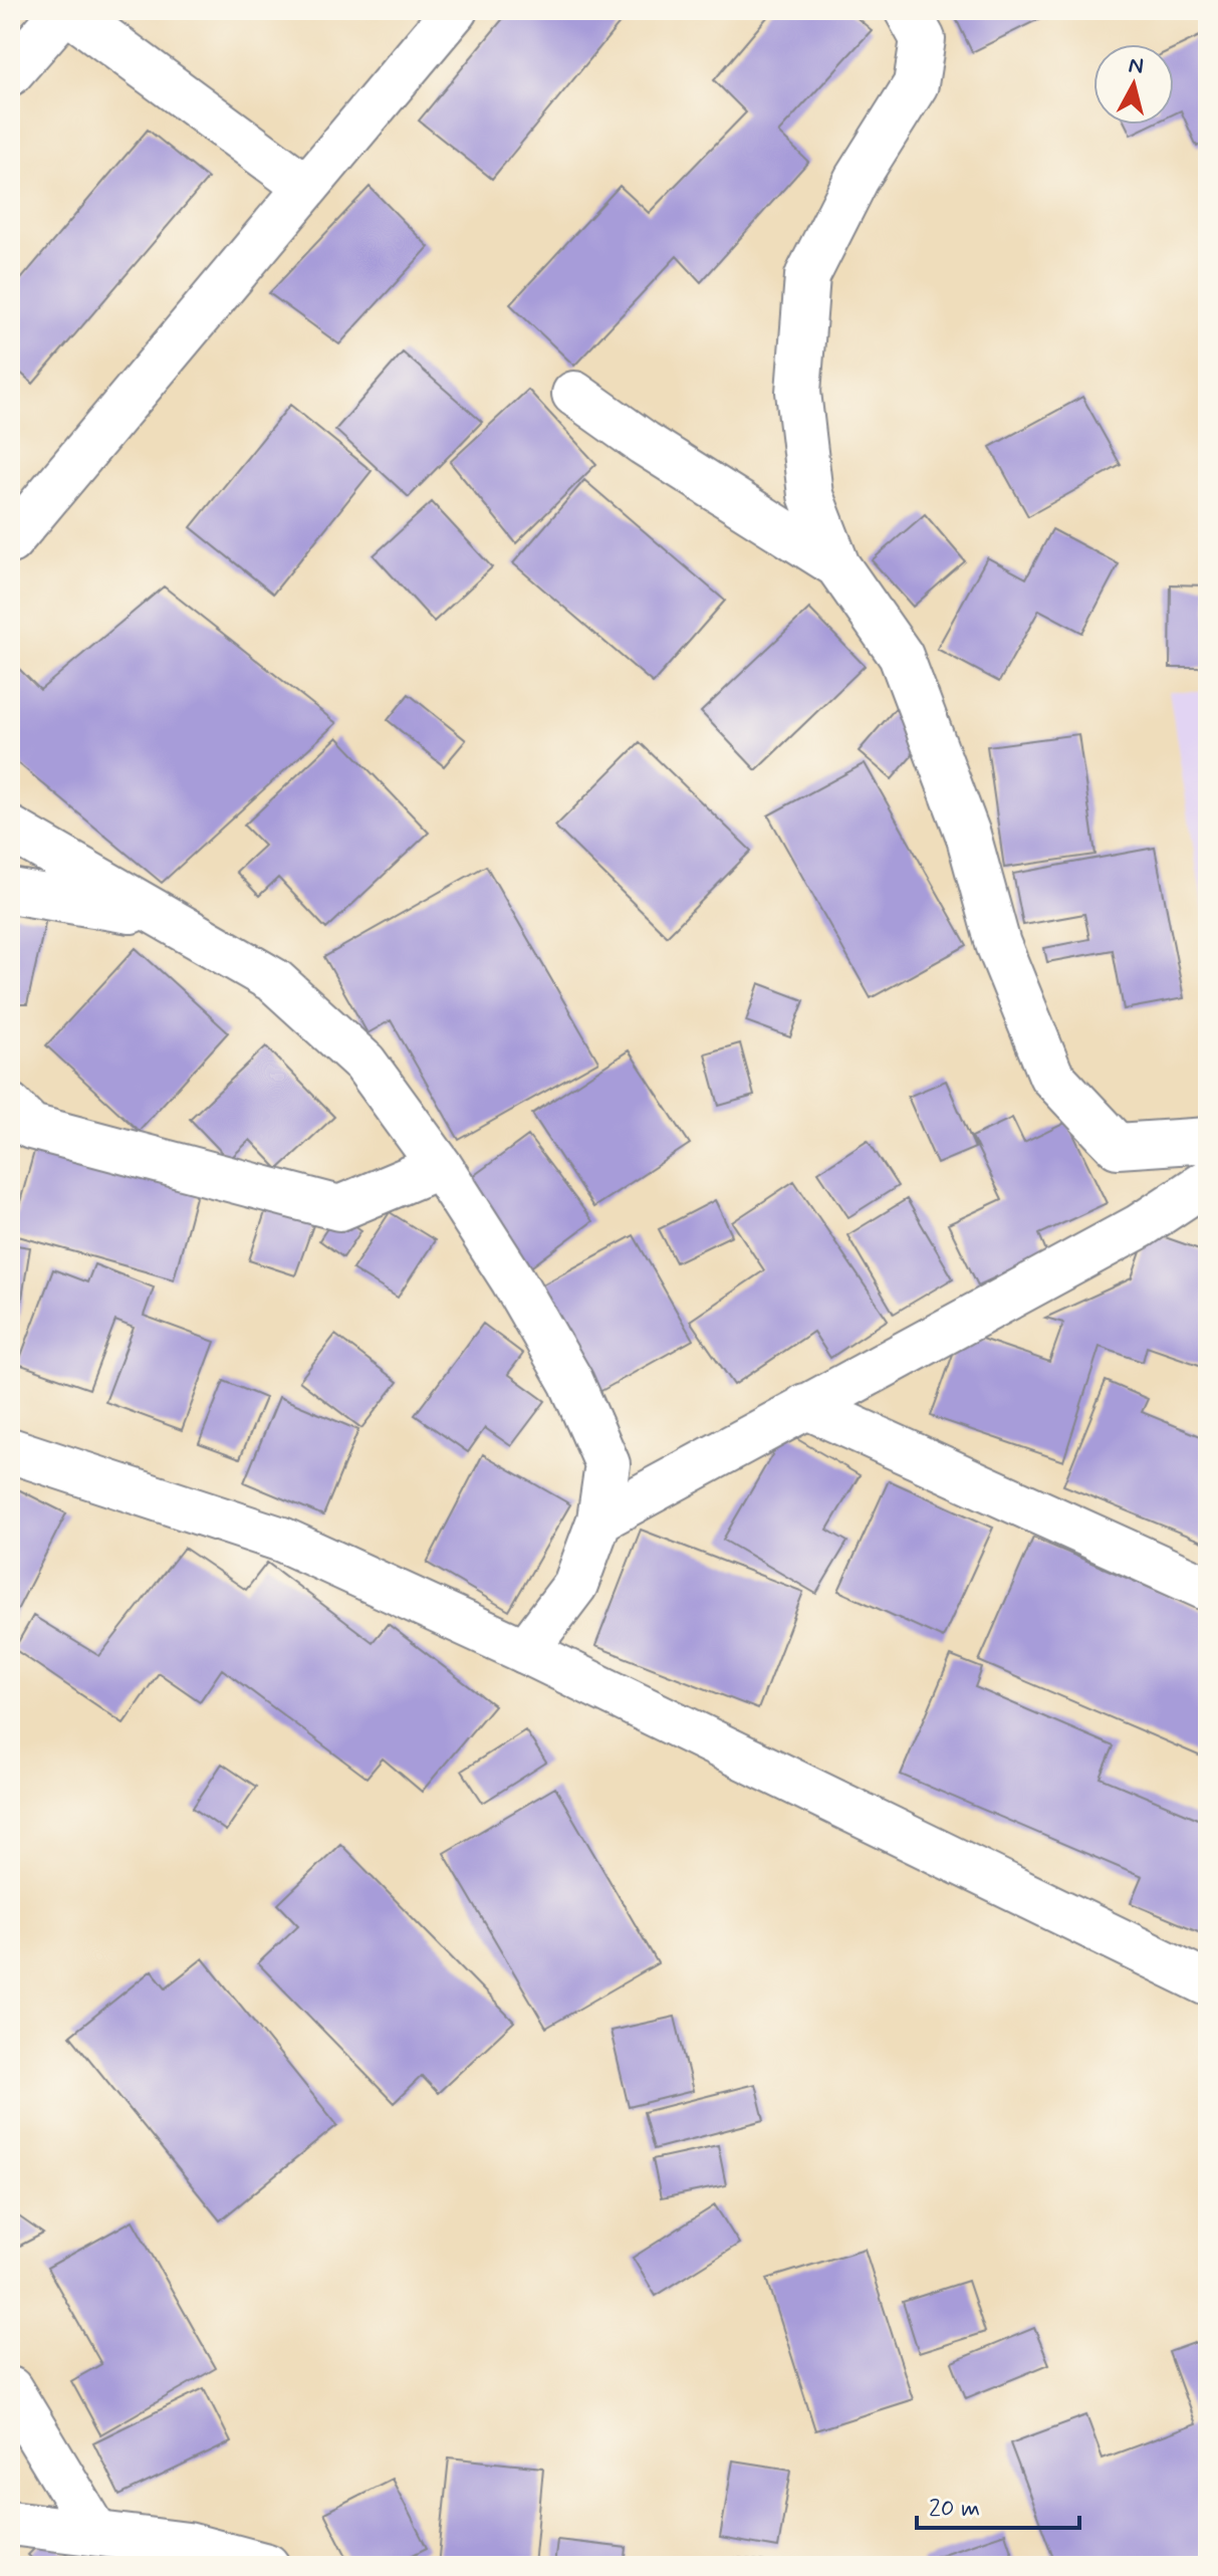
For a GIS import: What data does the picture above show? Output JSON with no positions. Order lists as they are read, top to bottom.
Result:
{
  "scale_bar": "20 m",
  "north": "top"
}
